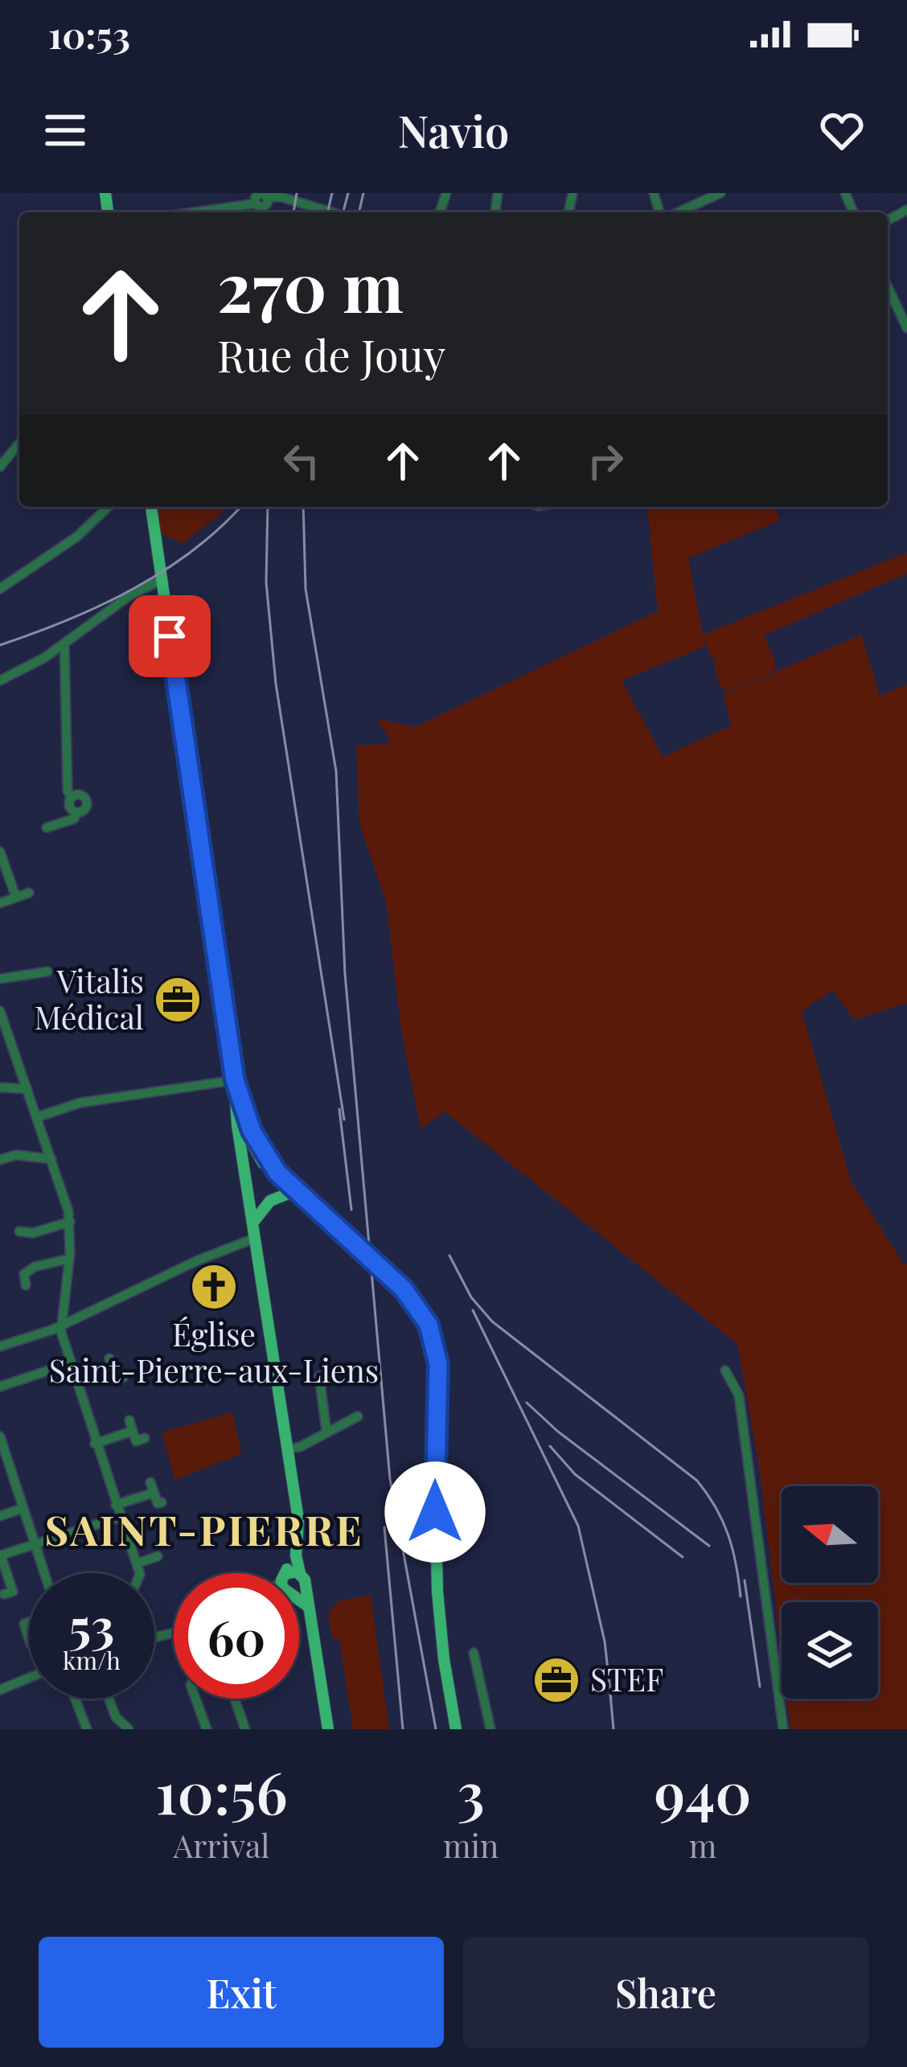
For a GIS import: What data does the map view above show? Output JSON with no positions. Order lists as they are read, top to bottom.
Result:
{
  "districts": ["SAINT-PIERRE"],
  "places": {
    "office": ["Vitalis Médical", "STEF"],
    "church": ["Église Saint-Pierre-aux-Liens"]
  },
  "north": "left",
  "page": {
    "status": "10:53",
    "header": "Navio",
    "turn": ["270 m", "Rue de Jouy"],
    "speed": "53 km/h",
    "limit": "60",
    "eta": [
      "10:56",
      "Arrival",
      "3",
      "min",
      "940",
      "m"
    ],
    "buttons": ["Exit", "Share"]
  }
}
